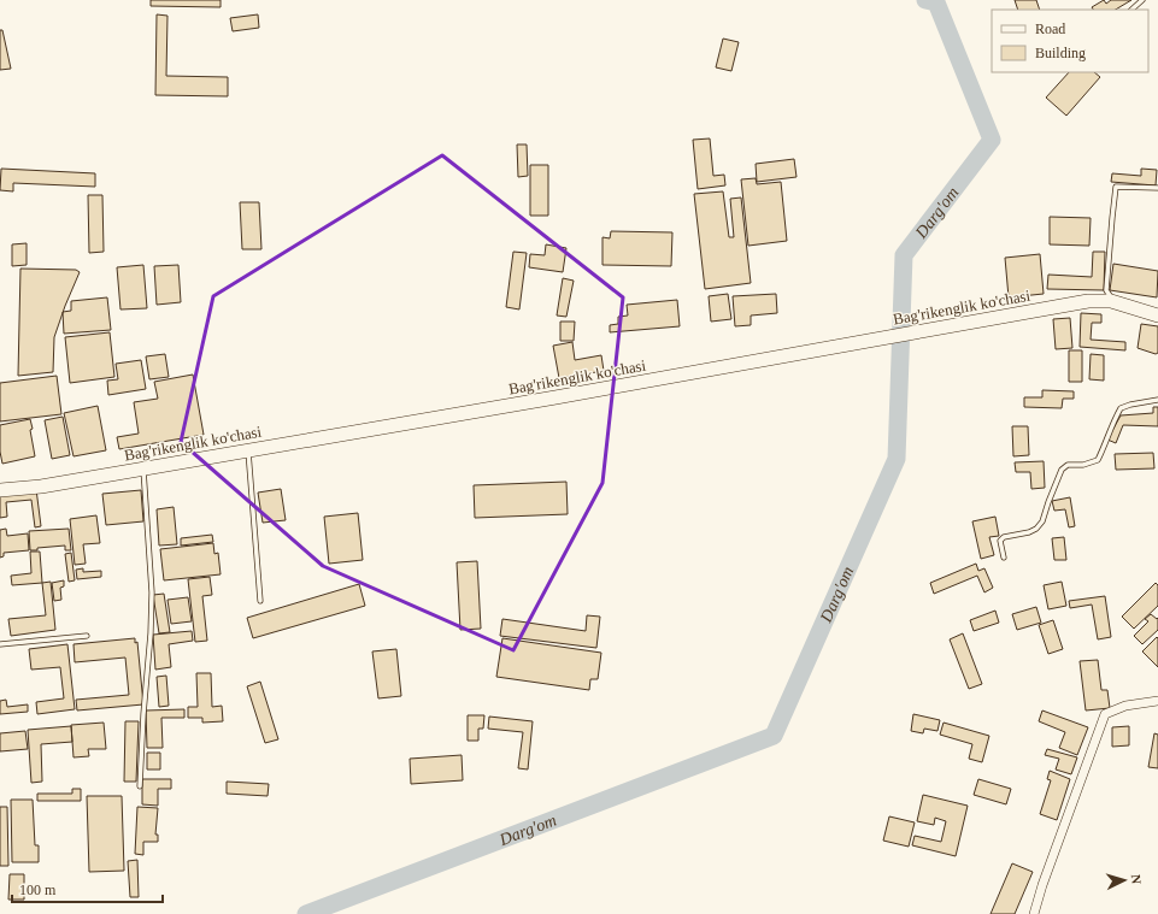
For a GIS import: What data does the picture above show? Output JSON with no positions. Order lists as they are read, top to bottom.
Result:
{
  "streets": {
    "main road": ["Bag'rikenglik ko'chasi"]
  },
  "water": ["Darg'om"],
  "legend": ["Road", "Building"],
  "scale_bar": "100 m",
  "north": "right"
}
